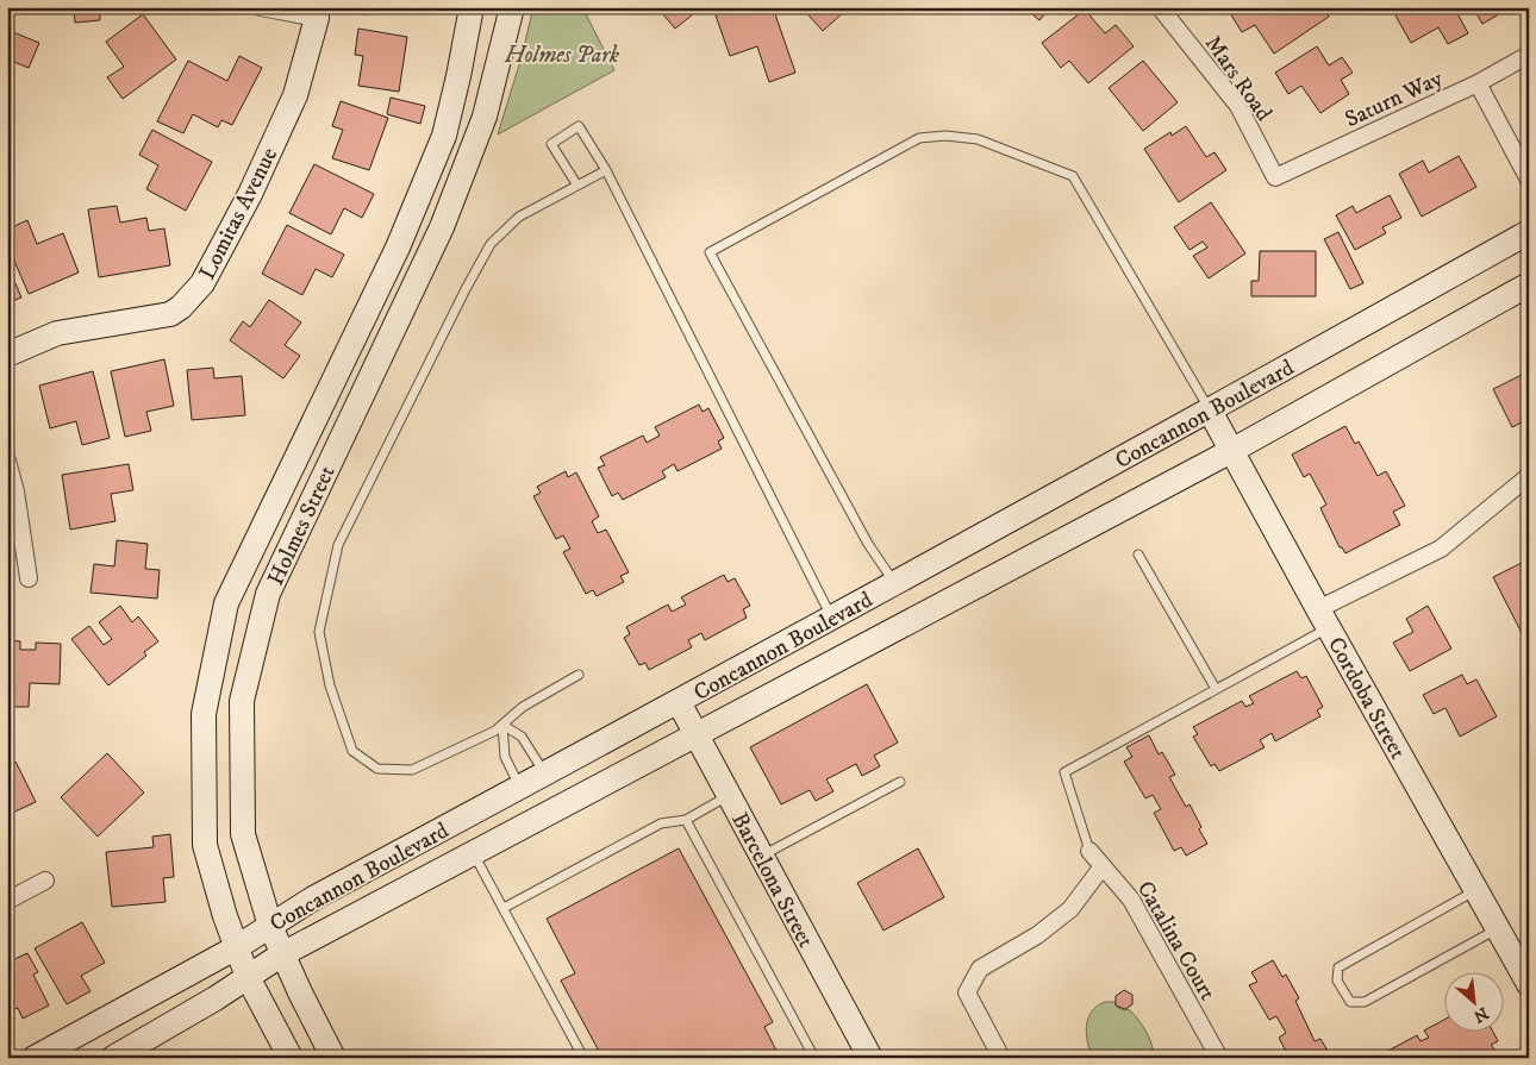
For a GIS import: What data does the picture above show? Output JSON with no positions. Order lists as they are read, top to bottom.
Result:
{
  "streets": {
    "main road": [
      "Lomitas Avenue",
      "Concannon Boulevard",
      "Holmes Street",
      "Cordoba Street",
      "Barcelona Street"
    ],
    "street": ["Mars Road", "Saturn Way", "Catalina Court"]
  },
  "crossings": [
    ["Mars Road", "Saturn Way"],
    ["Concannon Boulevard", "Holmes Street"],
    ["Concannon Boulevard", "Cordoba Street"],
    ["Concannon Boulevard", "Barcelona Street"]
  ],
  "parks": ["Holmes Park"],
  "north": "bottom right"
}
